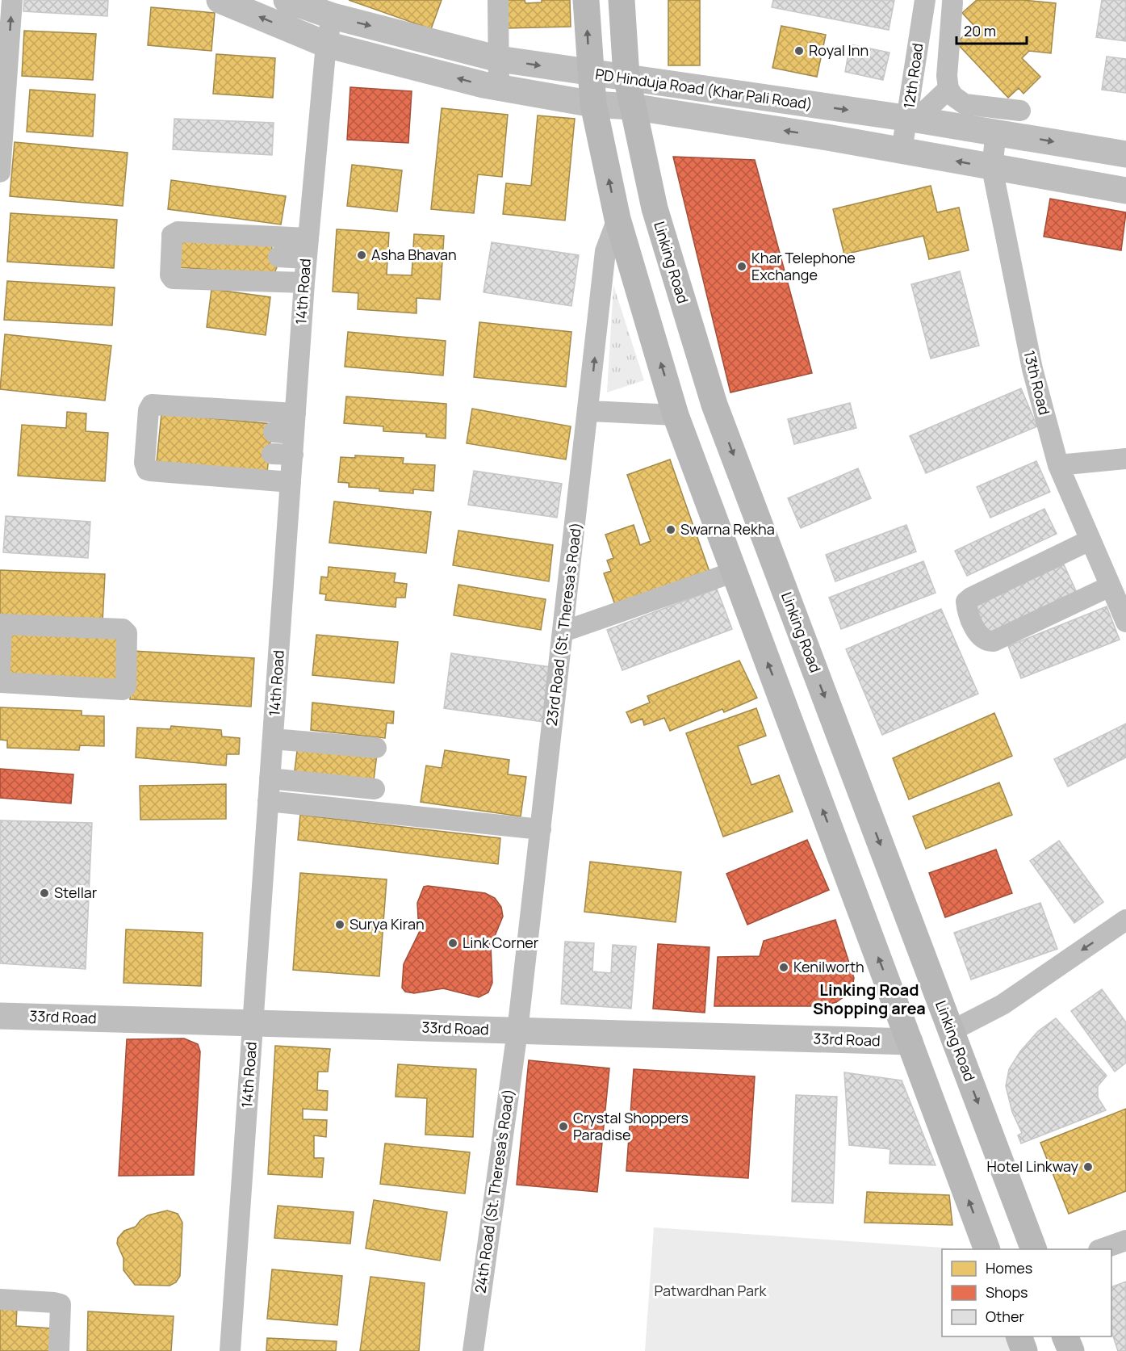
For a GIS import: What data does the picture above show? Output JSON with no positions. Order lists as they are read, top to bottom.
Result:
{
  "streets": {
    "main road": ["Linking Road"],
    "street": [
      "12th Road",
      "PD Hinduja Road (Khar Pali Road)",
      "14th Road",
      "13th Road",
      "23rd Road (St. Theresa's Road)",
      "33rd Road",
      "24th Road (St. Theresa's Road)"
    ]
  },
  "crossings": [
    ["12th Road", "PD Hinduja Road (Khar Pali Road)"],
    ["PD Hinduja Road (Khar Pali Road)", "Linking Road"],
    ["PD Hinduja Road (Khar Pali Road)", "14th Road"],
    ["PD Hinduja Road (Khar Pali Road)", "13th Road"],
    ["14th Road", "33rd Road"],
    ["23rd Road (St. Theresa's Road)", "33rd Road"],
    ["23rd Road (St. Theresa's Road)", "24th Road (St. Theresa's Road)"],
    ["33rd Road", "24th Road (St. Theresa's Road)"]
  ],
  "districts": ["Linking Road Shopping area"],
  "parks": ["Patwardhan Park"],
  "places": [
    "Royal Inn",
    "Asha Bhavan",
    "Khar Telephone Exchange",
    "Swarna Rekha",
    "Stellar",
    "Surya Kiran",
    "Link Corner",
    "Kenilworth",
    "Crystal Shoppers Paradise",
    "Hotel Linkway"
  ],
  "legend": ["Homes", "Shops", "Other"],
  "scale_bar": "20 m"
}
